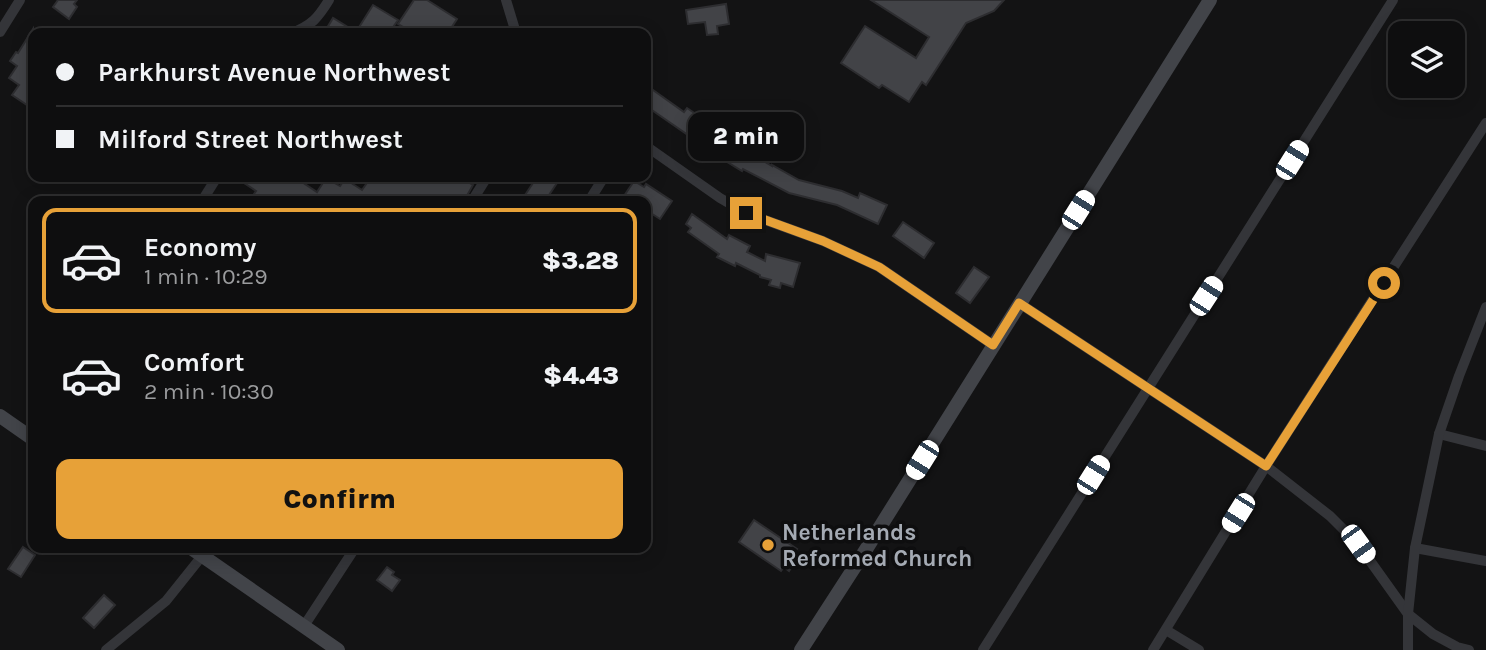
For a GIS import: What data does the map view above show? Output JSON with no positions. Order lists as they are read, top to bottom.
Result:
{
  "places": ["Netherlands Reformed Church"],
  "page": {
    "banner": ["Parkhurst Avenue Northwest", "Milford Street Northwest"],
    "bubble": "2 min",
    "list": [
      {
        "name": "Economy",
        "note": "1 min · 10:29",
        "value": "$3.28"
      },
      {
        "name": "Comfort",
        "note": "2 min · 10:30",
        "value": "$4.43"
      }
    ],
    "buttons": "Confirm"
  }
}
